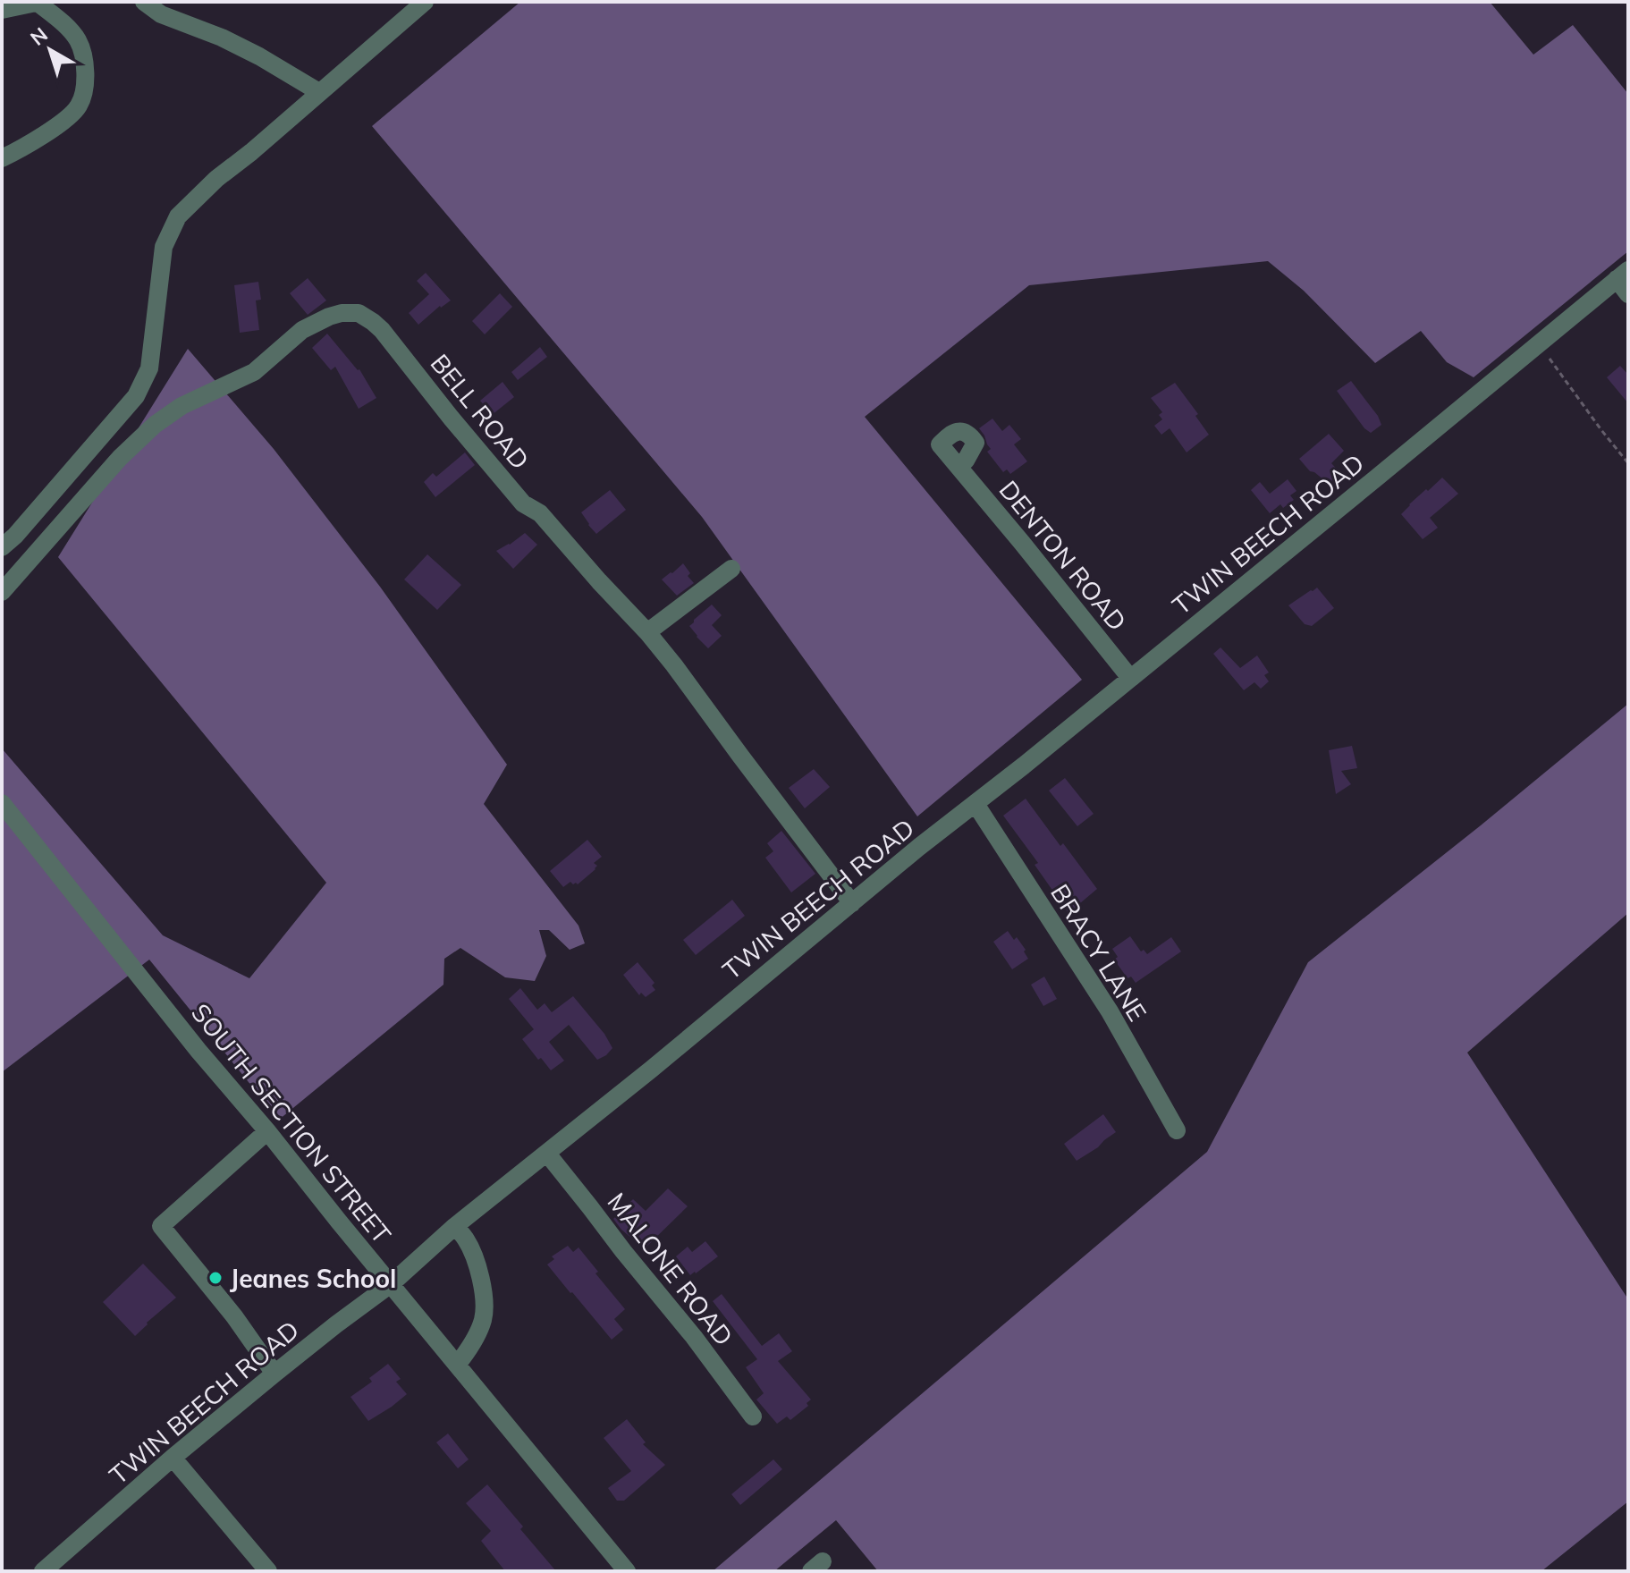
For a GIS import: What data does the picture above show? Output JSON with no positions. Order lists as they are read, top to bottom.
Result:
{
  "streets": {
    "street": [
      "BELL ROAD",
      "TWIN BEECH ROAD",
      "DENTON ROAD",
      "BRACY LANE",
      "SOUTH SECTION STREET",
      "MALONE ROAD"
    ]
  },
  "crossings": [
    ["BELL ROAD", "TWIN BEECH ROAD"],
    ["TWIN BEECH ROAD", "DENTON ROAD"],
    ["TWIN BEECH ROAD", "BRACY LANE"],
    ["TWIN BEECH ROAD", "SOUTH SECTION STREET"],
    ["TWIN BEECH ROAD", "MALONE ROAD"]
  ],
  "places": ["Jeanes School"],
  "north": "top left"
}
